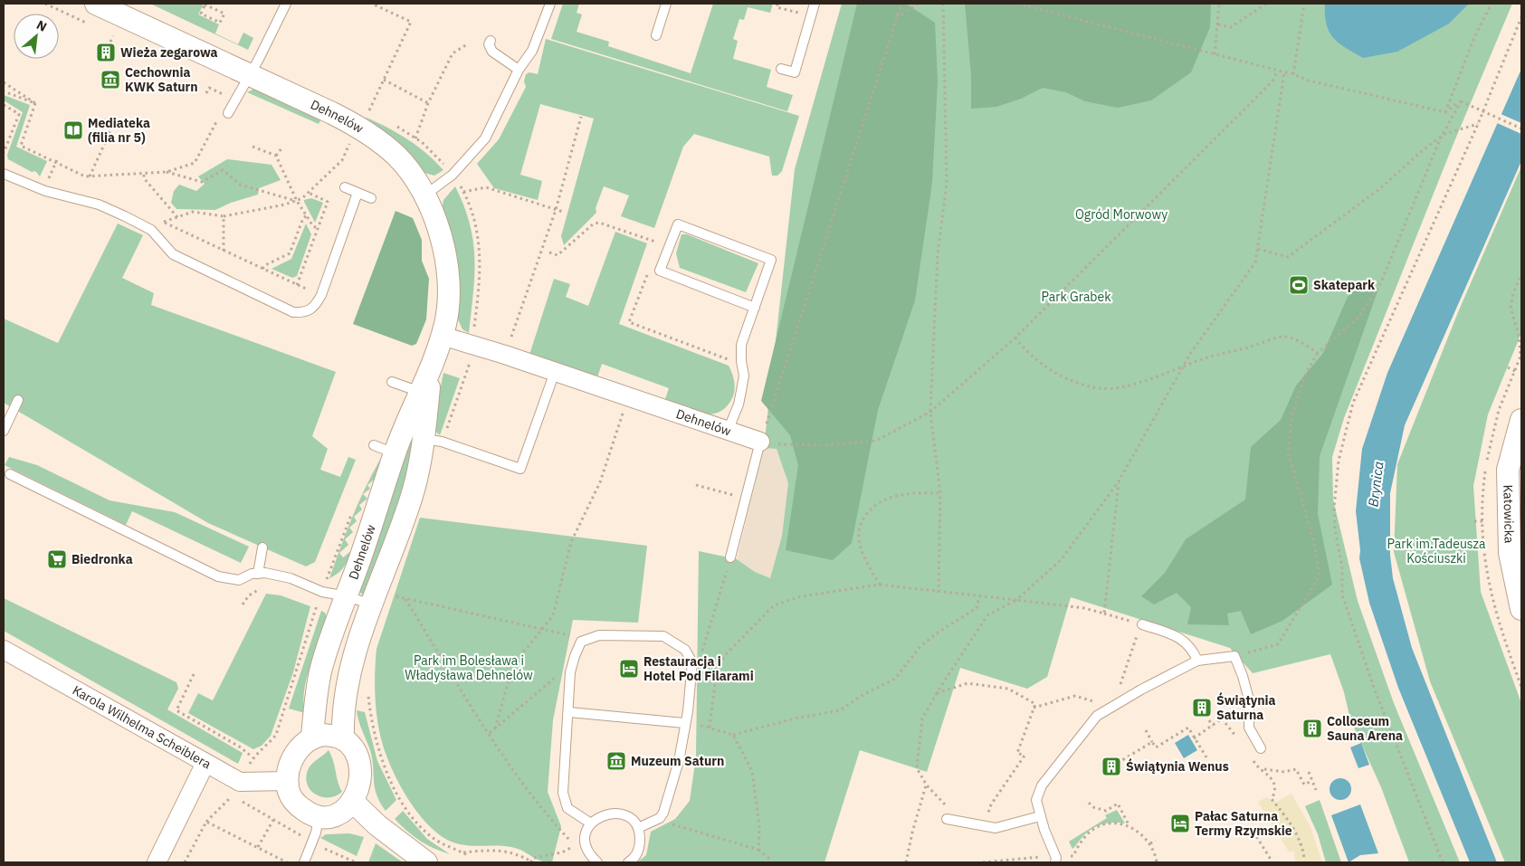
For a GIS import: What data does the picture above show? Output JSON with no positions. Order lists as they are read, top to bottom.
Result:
{
  "streets": {
    "street": ["Dehnelów", "Katowicka", "Karola Wilhelma Scheiblera"]
  },
  "water": ["Brynica"],
  "parks": [
    "Ogród Morwowy",
    "Park Grabek",
    "Park im.Tadeusza Kościuszki",
    "Park im Bolesława i Władysława Dehnelów"
  ],
  "places": {
    "building": [
      "Wieża zegarowa",
      "Świątynia Saturna",
      "Colloseum Sauna Arena",
      "Świątynia Wenus"
    ],
    "museum": ["Cechownia KWK Saturn", "Muzeum Saturn"],
    "library": ["Mediateka (filia nr 5)"],
    "sports": ["Skatepark"],
    "supermarket": ["Biedronka"],
    "hotel": ["Restauracja i Hotel Pod Filarami", "Pałac Saturna Termy Rzymskie"]
  },
  "north": "top right"
}
